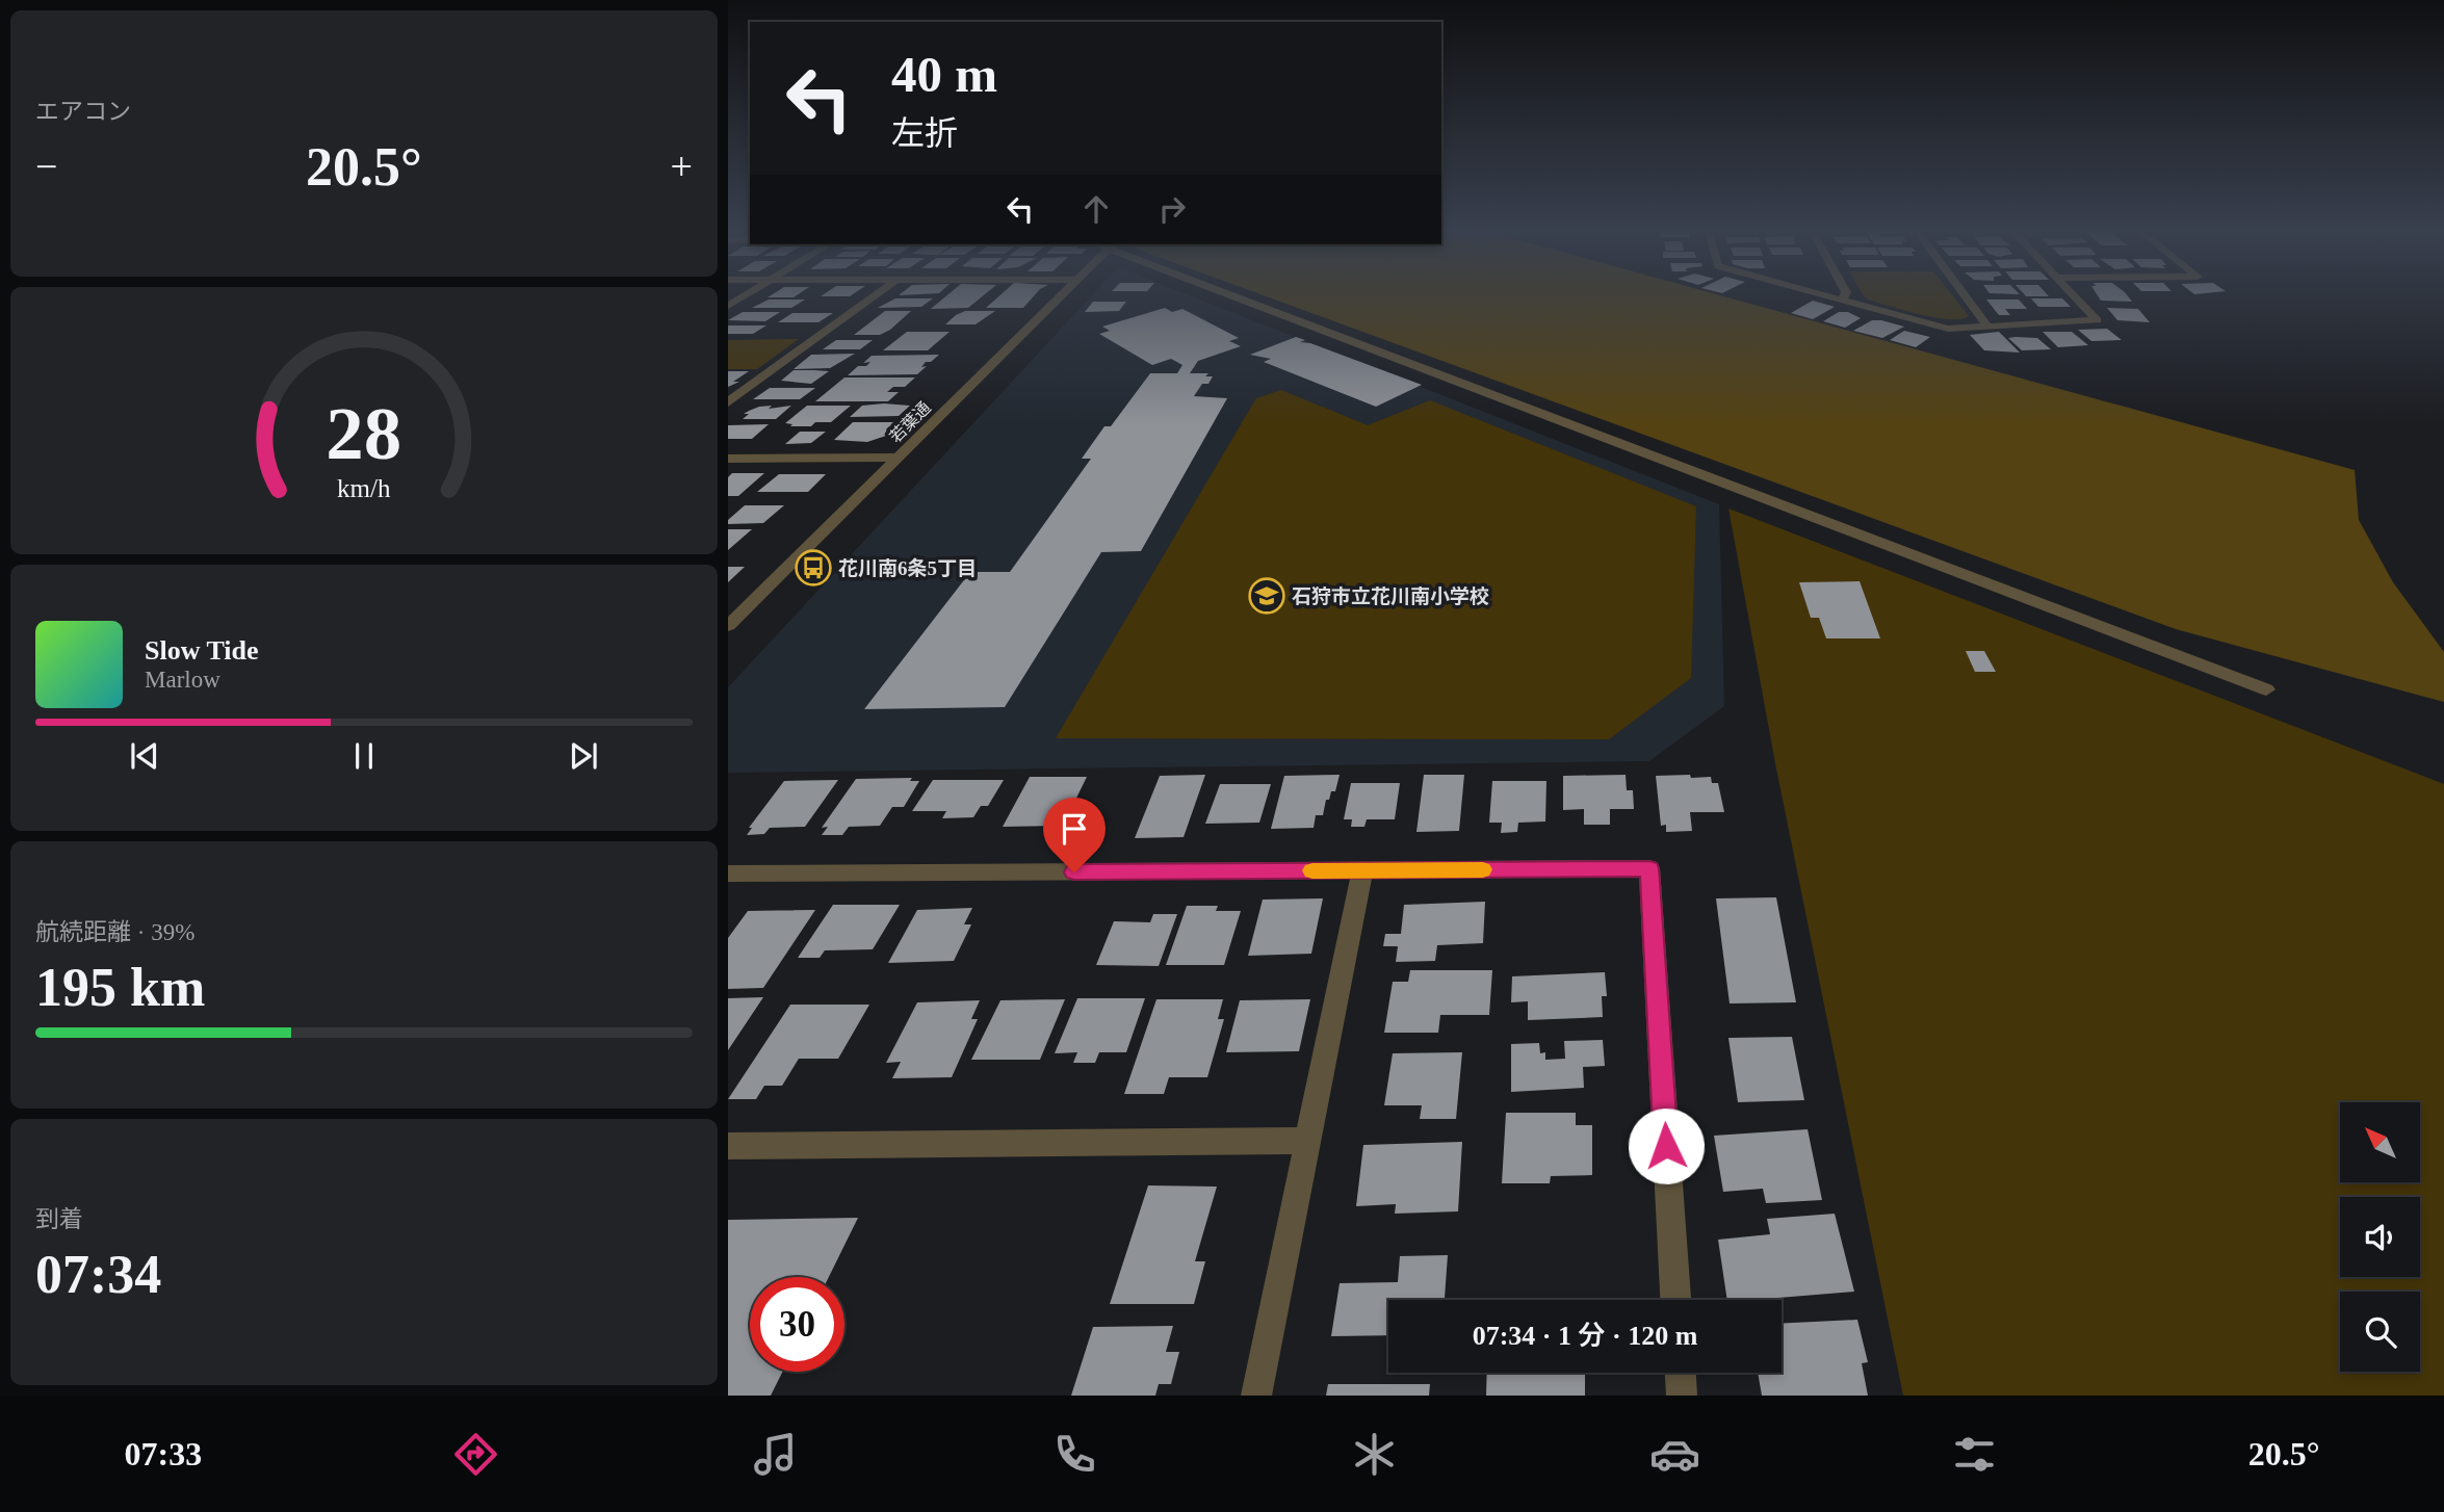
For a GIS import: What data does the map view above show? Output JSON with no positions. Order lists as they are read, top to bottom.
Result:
{
  "streets": {
    "street": ["若葉通"]
  },
  "places": {
    "bus stop": ["花川南6条5丁目"],
    "school or university": ["石狩市立花川南小学校"]
  },
  "north": "top left",
  "page": {
    "tile": [
      "エアコン",
      ["航続距離 · 39%", "195 km"],
      ["到着", "07:34"]
    ],
    "turn": ["40 m", "左折"],
    "heat": ["−", "20.5°", "+"],
    "song": ["Slow Tide", "Marlow"],
    "limit": "30",
    "trip": "07:34 · 1 分 · 120 m",
    "tabs": ["07:33", "20.5°"],
    "gauge": ["28", "km/h"]
  }
}
